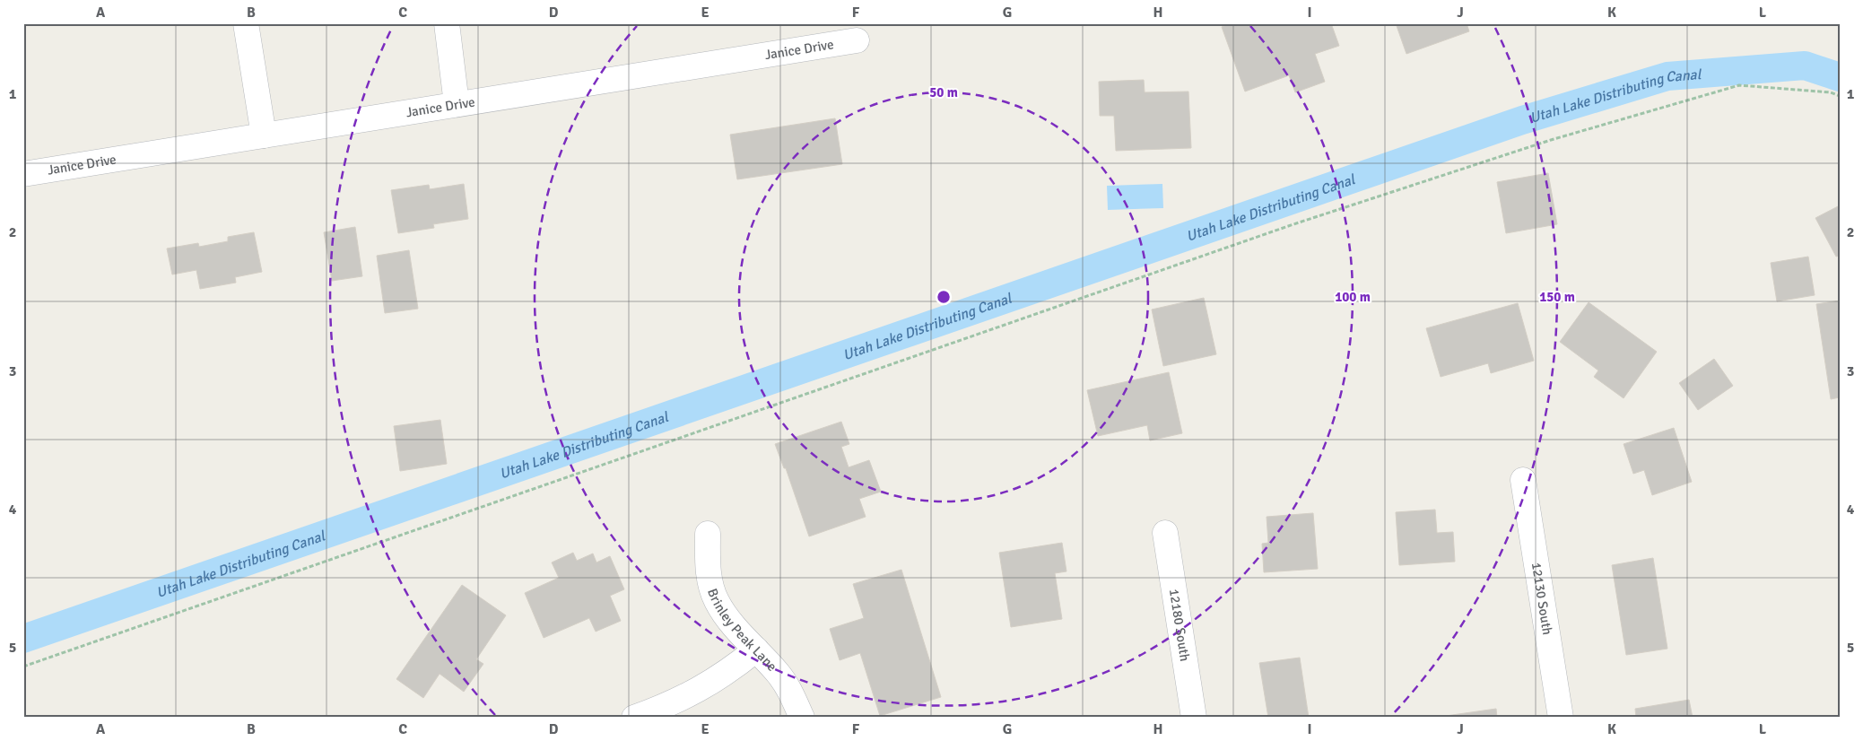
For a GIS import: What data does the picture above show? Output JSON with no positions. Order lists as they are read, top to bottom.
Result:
{
  "streets": {
    "street": [
      "Janice Drive",
      "12130 South",
      "12180 South",
      "Brinley Peak Lane"
    ]
  },
  "water": ["Utah Lake Distributing Canal"],
  "grid": {
    "columns": [
      "A",
      "B",
      "C",
      "D",
      "E",
      "F",
      "G",
      "H",
      "I",
      "J",
      "K",
      "L"
    ],
    "rows": [
      "1",
      "2",
      "3",
      "4",
      "5"
    ]
  },
  "rings": ["50 m", "100 m", "150 m"]
}
